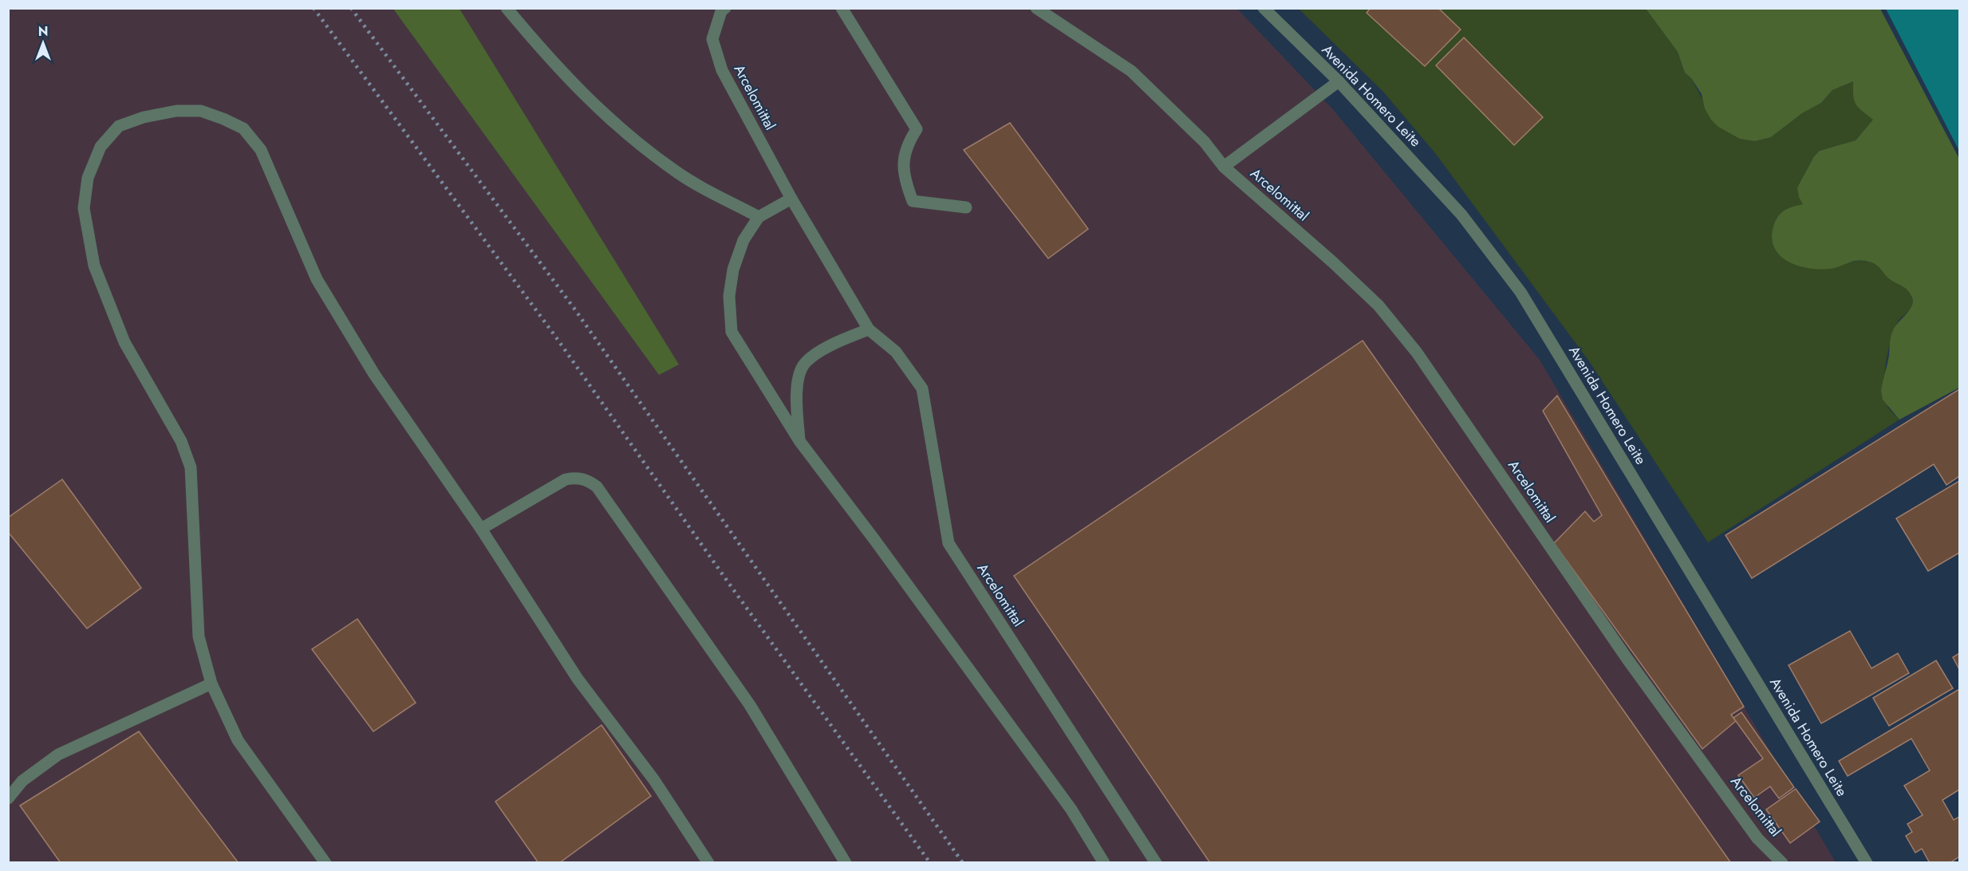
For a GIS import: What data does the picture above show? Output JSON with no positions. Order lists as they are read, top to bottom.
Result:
{
  "streets": {
    "street": ["Avenida Homero Leite", "Arcelomittal"]
  },
  "crossings": [
    ["Avenida Homero Leite", "Arcelomittal"]
  ],
  "north": "top"
}
